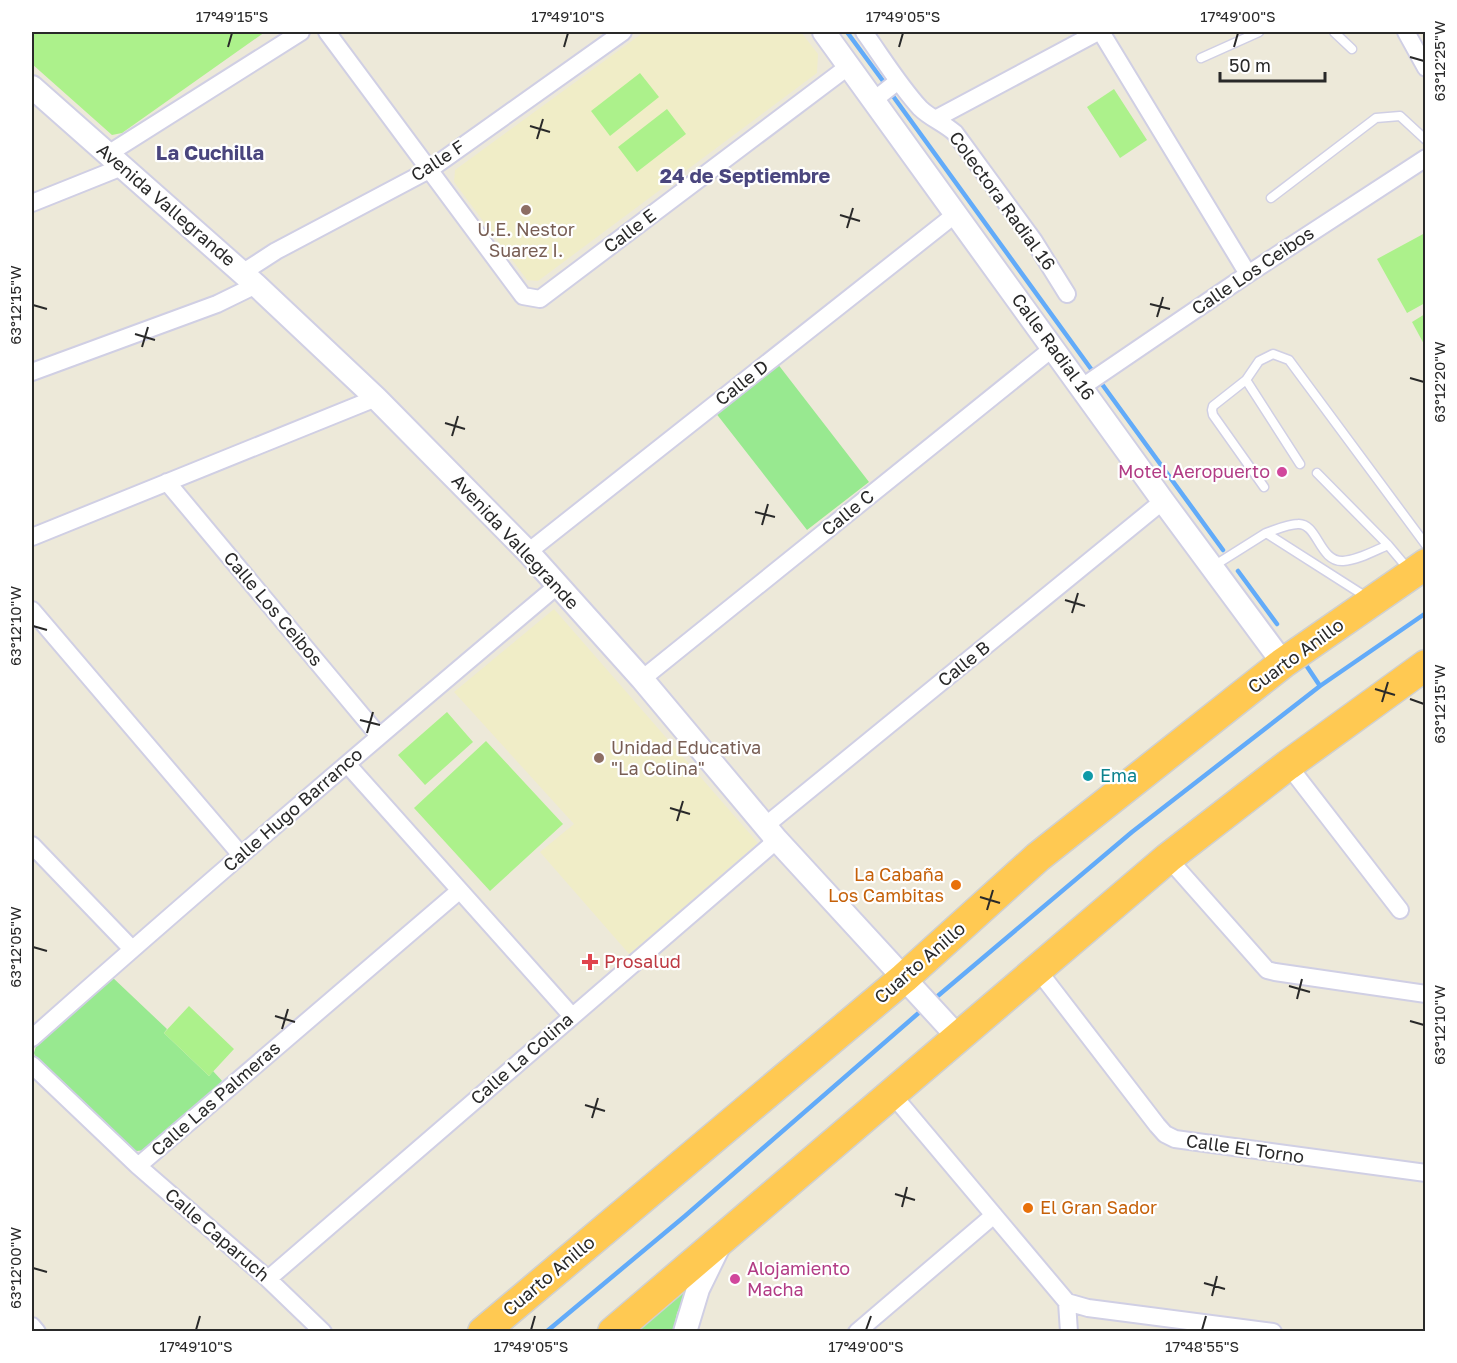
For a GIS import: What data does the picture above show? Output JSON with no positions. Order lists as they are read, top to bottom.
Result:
{
  "streets": {
    "highway": ["Cuarto Anillo"],
    "street": [
      "Calle F",
      "Colectora Radial 16",
      "Avenida Vallegrande",
      "Calle E",
      "Calle Los Ceibos",
      "Calle Radial 16",
      "Calle D",
      "Calle C",
      "Calle B",
      "Calle Hugo Barranco",
      "Calle La Colina",
      "Calle Las Palmeras",
      "Calle El Torno",
      "Calle Caparuch"
    ]
  },
  "crossings": [
    ["Calle F", "Avenida Vallegrande"],
    ["Calle F", "Calle E"],
    ["Colectora Radial 16", "Calle Radial 16"],
    ["Avenida Vallegrande", "Calle D"],
    ["Avenida Vallegrande", "Calle C"],
    ["Avenida Vallegrande", "Cuarto Anillo"],
    ["Avenida Vallegrande", "Calle B"],
    ["Avenida Vallegrande", "Calle Hugo Barranco"],
    ["Avenida Vallegrande", "Calle La Colina"],
    ["Calle E", "Calle Radial 16"],
    ["Calle Los Ceibos", "Calle Radial 16"],
    ["Calle Los Ceibos", "Calle Hugo Barranco"],
    ["Calle Radial 16", "Calle D"],
    ["Calle Radial 16", "Calle C"],
    ["Calle Radial 16", "Cuarto Anillo"],
    ["Calle Radial 16", "Calle B"],
    ["Calle B", "Calle La Colina"],
    ["Calle La Colina", "Calle Caparuch"],
    ["Calle Las Palmeras", "Calle Caparuch"]
  ],
  "districts": ["La Cuchilla", "24 de Septiembre"],
  "places": {
    "other": [
      "U.E. Nestor Suarez I.",
      "Motel Aeropuerto",
      "Unidad Educativa \"La Colina\"",
      "Ema",
      "La Cabaña Los Cambitas",
      "El Gran Sador",
      "Alojamiento Macha"
    ],
    "health": ["Prosalud"]
  },
  "scale_bar": "50 m",
  "coordinates": [
    "17°49'15\"S",
    "17°49'10\"S",
    "17°49'05\"S",
    "17°49'00\"S",
    "63°12'25\"W",
    "63°12'15\"W",
    "63°12'20\"W",
    "63°12'10\"W",
    "63°12'05\"W",
    "63°12'00\"W",
    "17°48'55\"S"
  ]
}
